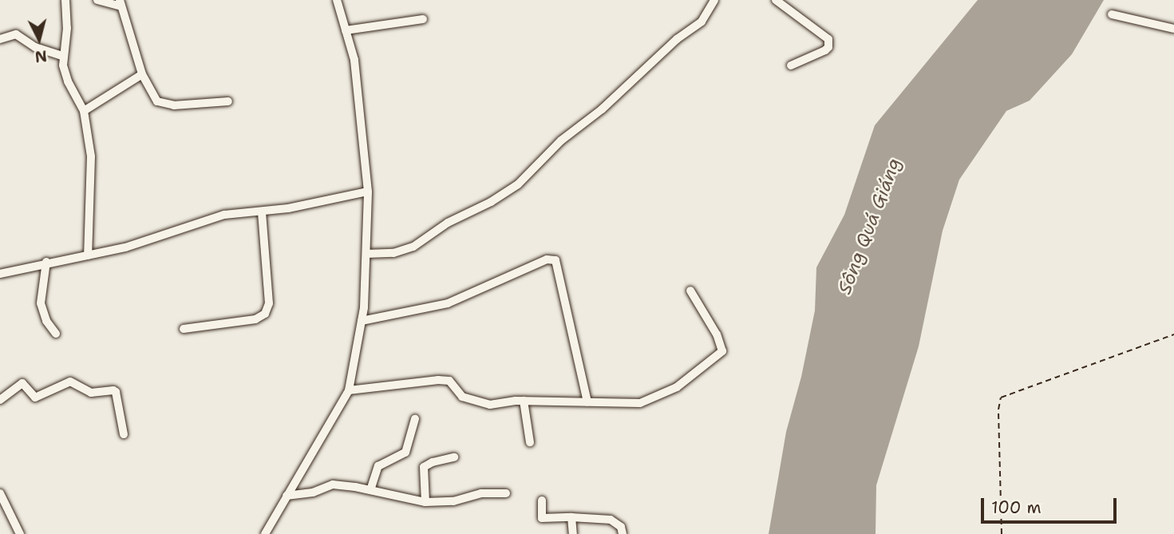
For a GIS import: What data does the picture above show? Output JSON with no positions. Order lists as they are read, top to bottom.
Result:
{
  "water": ["Sông Quá Giáng"],
  "scale_bar": "100 m",
  "north": "bottom"
}
